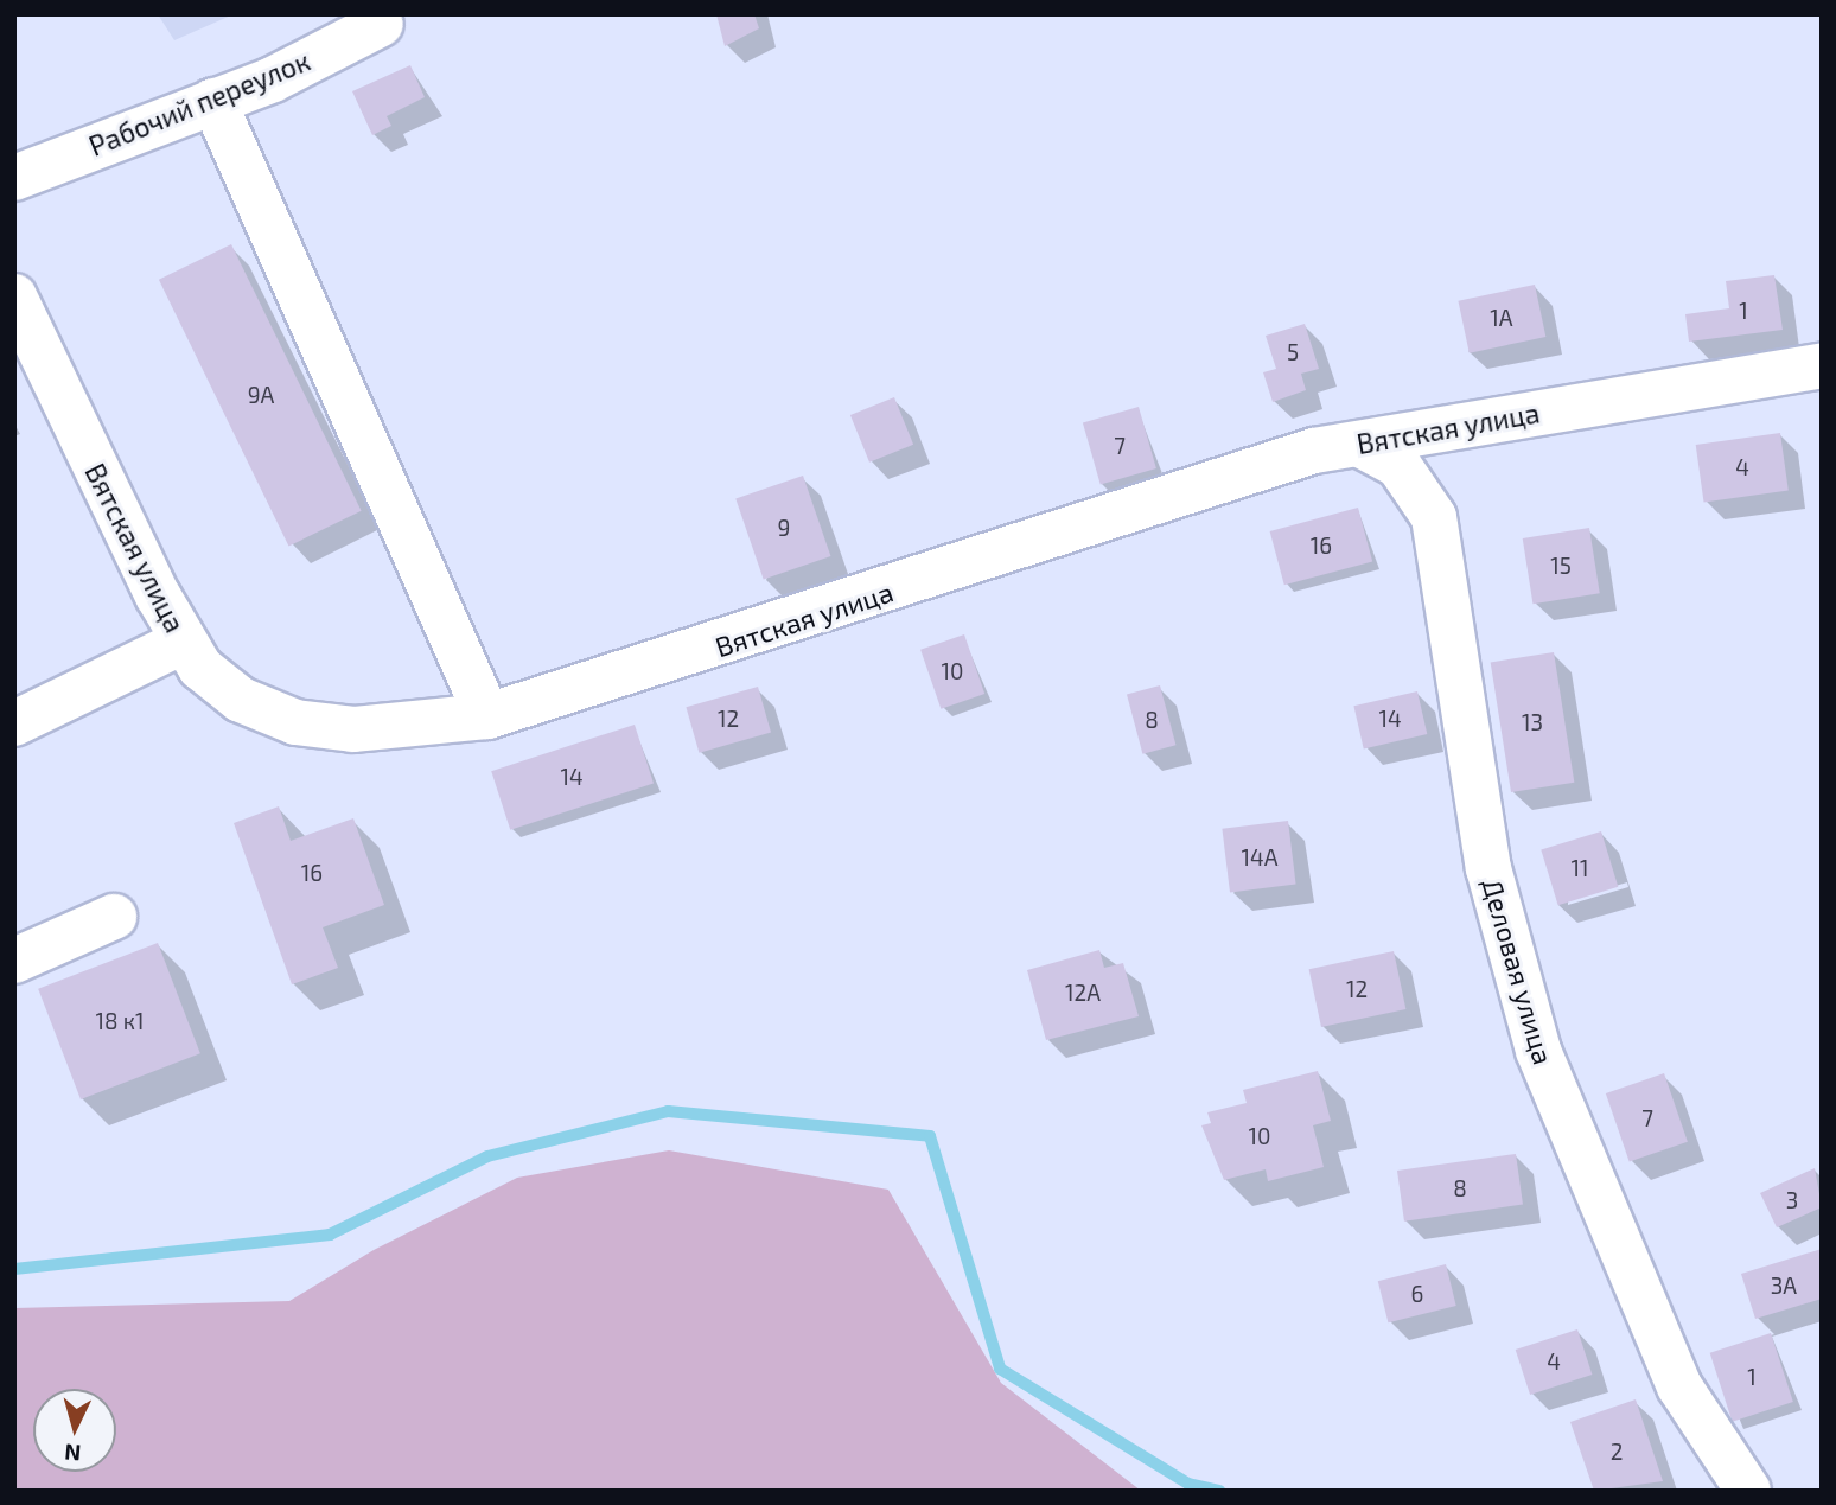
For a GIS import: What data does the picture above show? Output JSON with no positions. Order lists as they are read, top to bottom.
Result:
{
  "streets": {
    "street": ["Рабочий переулок", "Вятская улица", "Деловая улица"]
  },
  "crossings": [
    ["Вятская улица", "Деловая улица"]
  ],
  "house_numbers": [
    "1",
    "1А",
    "5",
    "9А",
    "7",
    "4",
    "9",
    "16",
    "15",
    "10",
    "12",
    "14",
    "8",
    "13",
    "14",
    "14А",
    "11",
    "16",
    "12",
    "12А",
    "18 к1",
    "7",
    "10",
    "8",
    "3",
    "3А",
    "6",
    "4",
    "1",
    "2"
  ],
  "north": "bottom"
}
